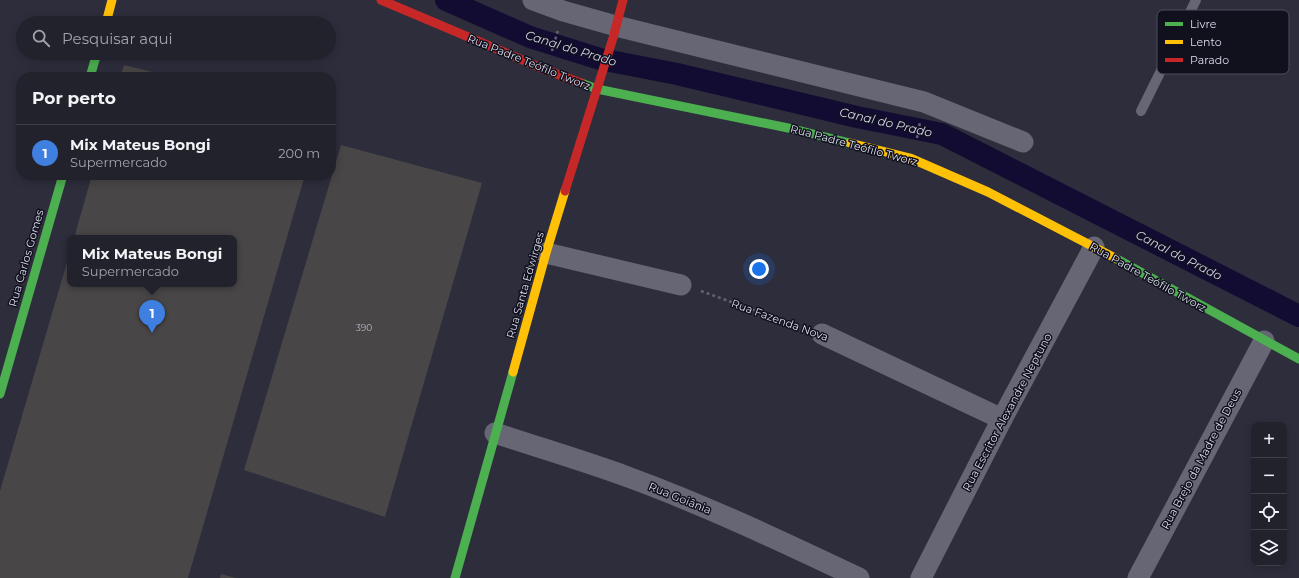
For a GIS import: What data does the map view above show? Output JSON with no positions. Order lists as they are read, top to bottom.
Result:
{
  "streets": {
    "street": [
      "Rua Padre Teófilo Tworz",
      "Rua Carlos Gomes",
      "Rua Santa Edwirges",
      "Rua Fazenda Nova",
      "Rua Escritor Alexandre Neptuno",
      "Rua Brejo da Madre de Deus",
      "Rua Goiânia"
    ]
  },
  "crossings": [
    ["Rua Padre Teófilo Tworz", "Rua Santa Edwirges"],
    ["Rua Padre Teófilo Tworz", "Rua Escritor Alexandre Neptuno"],
    ["Rua Padre Teófilo Tworz", "Rua Brejo da Madre de Deus"],
    ["Rua Santa Edwirges", "Rua Goiânia"],
    ["Rua Fazenda Nova", "Rua Escritor Alexandre Neptuno"]
  ],
  "water": ["Canal do Prado"],
  "house_numbers": ["390"],
  "legend": ["Livre", "Lento", "Parado"],
  "page": {
    "search": "Pesquisar aqui",
    "heading": "Por perto",
    "list": [
      {
        "mark": "1",
        "name": "Mix Mateus Bongi",
        "note": "Supermercado",
        "value": "200 m"
      }
    ],
    "popup": ["Mix Mateus Bongi", "Supermercado"],
    "pins": "1",
    "map_buttons": ["+", "−"]
  }
}
